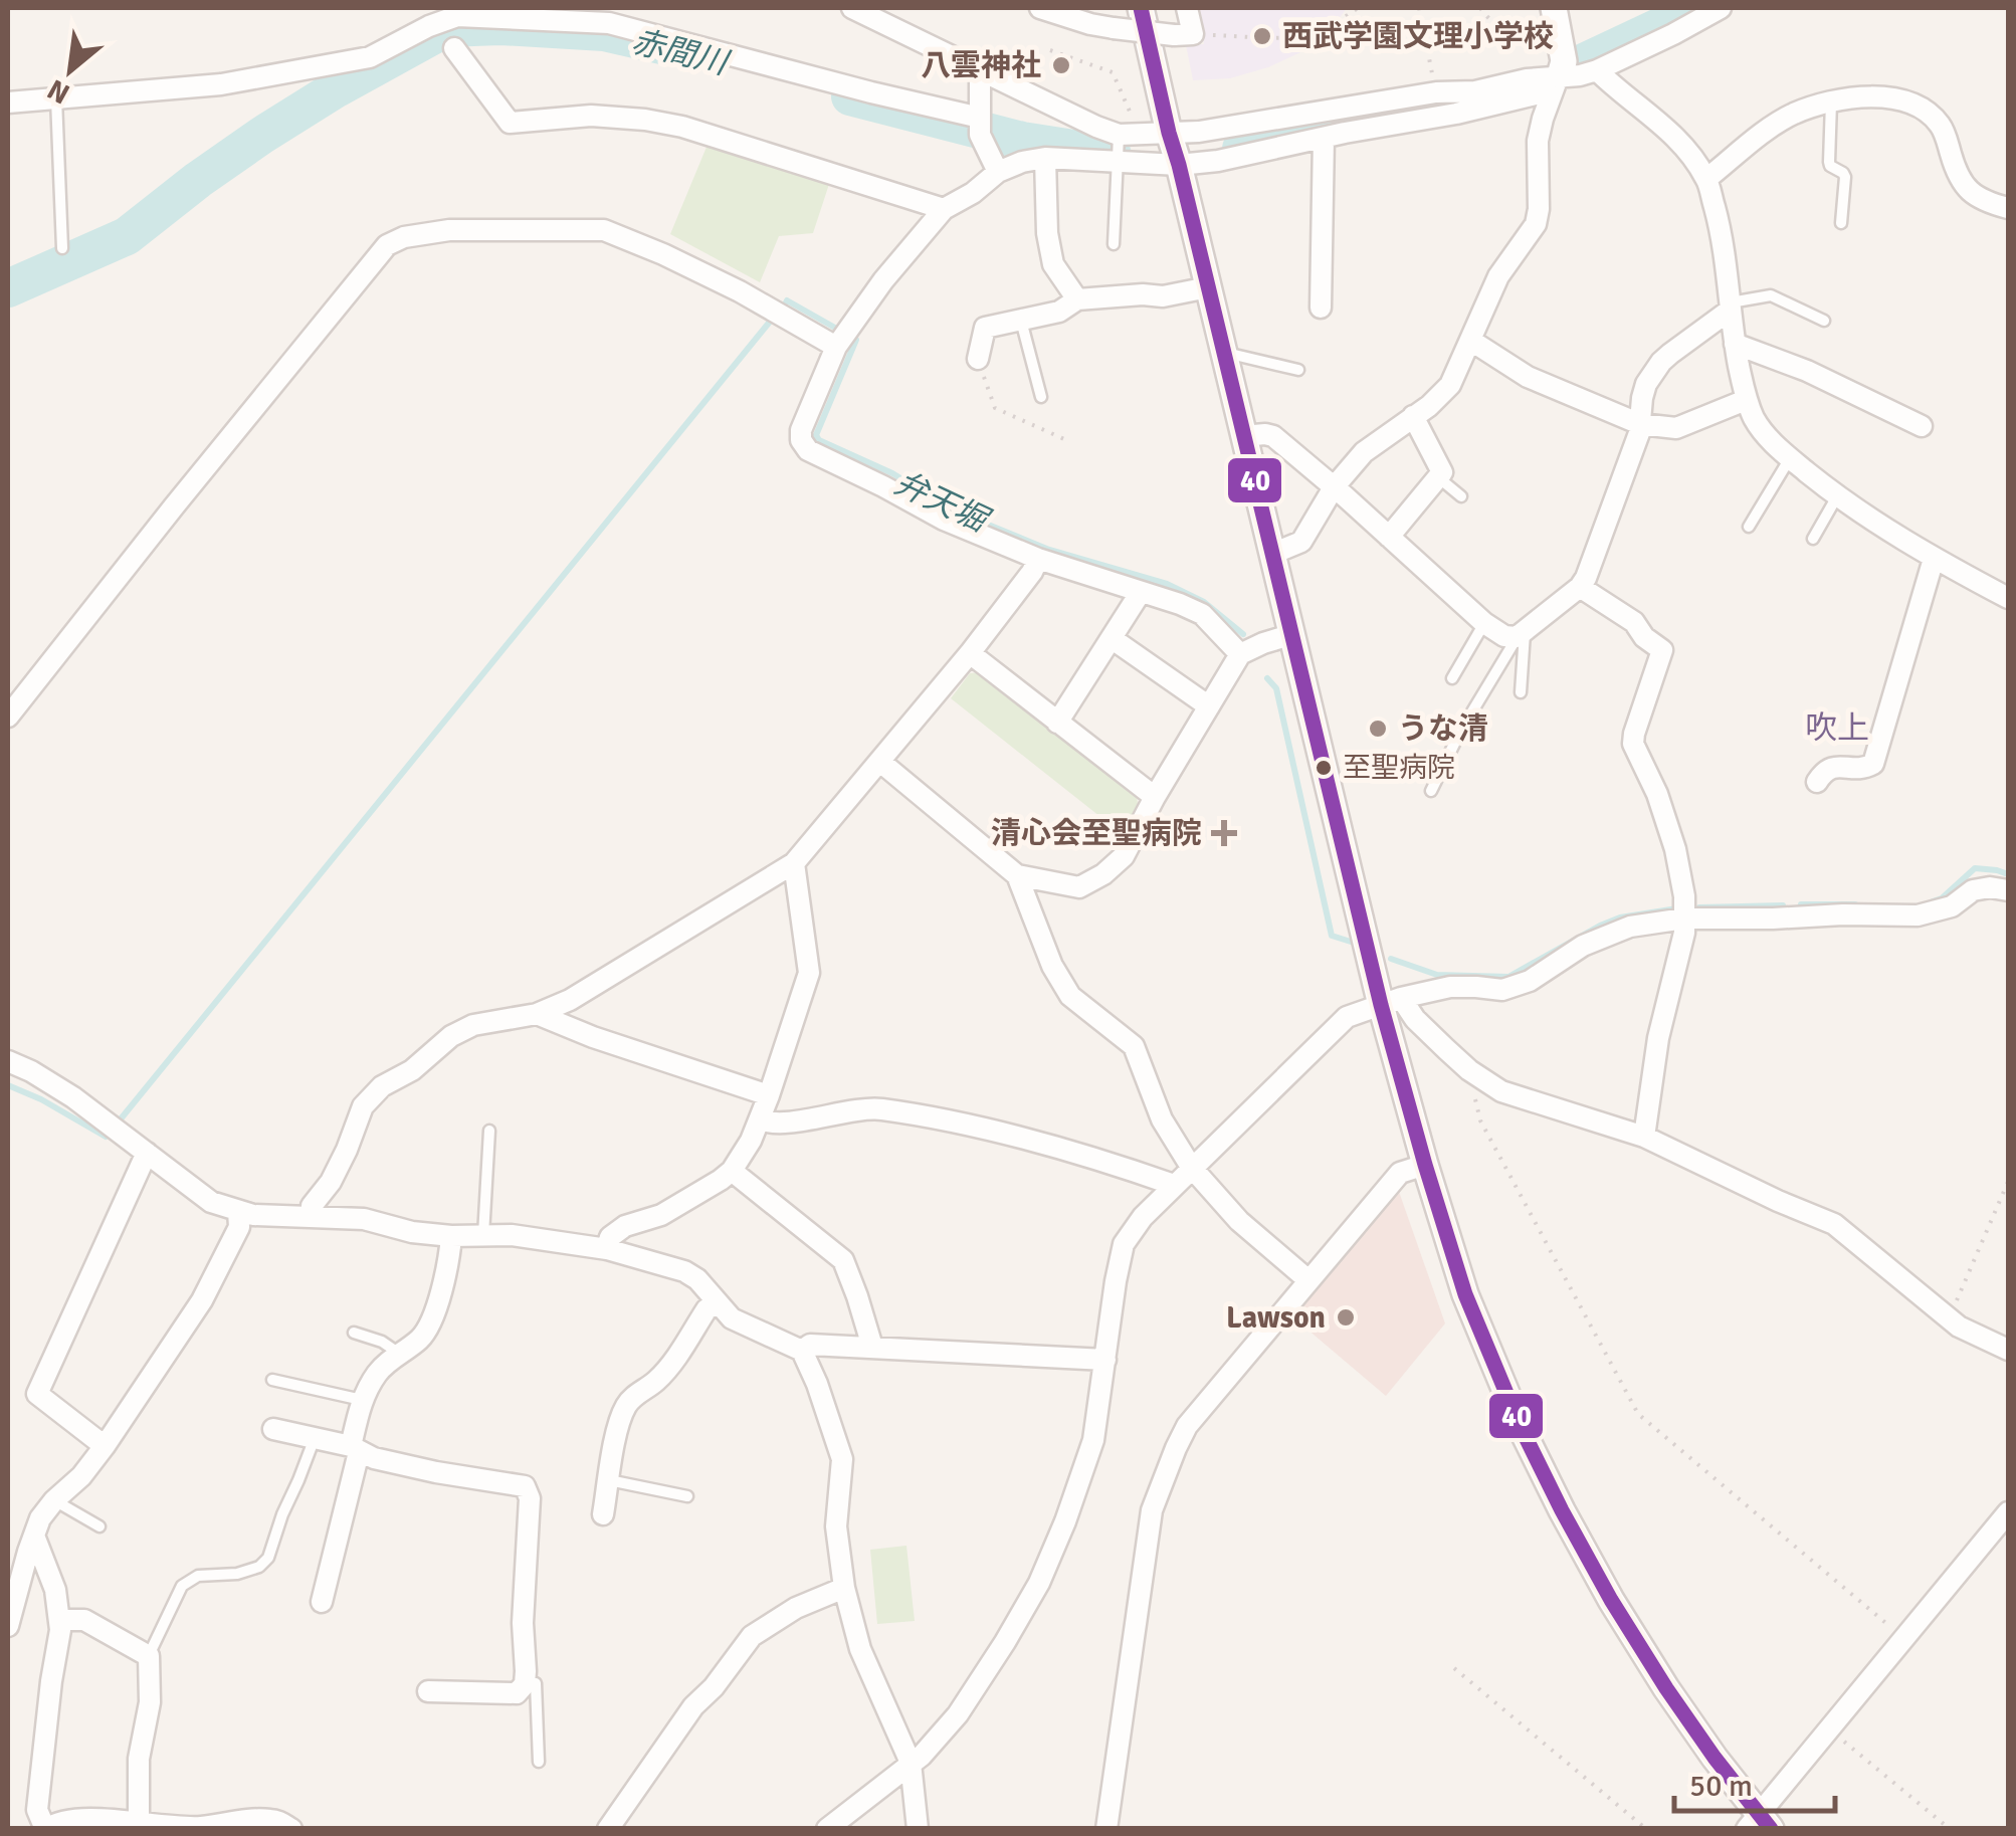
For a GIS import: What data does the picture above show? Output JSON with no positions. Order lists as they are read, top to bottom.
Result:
{
  "districts": ["吹上"],
  "water": ["赤間川", "弁天堀"],
  "places": {
    "other": [
      "西武学園文理小学校",
      "八雲神社",
      "うな清",
      "至聖病院",
      "Lawson"
    ],
    "health": ["清心会至聖病院"]
  },
  "lines": ["transit line 40"],
  "scale_bar": "50 m",
  "north": "bottom left"
}
